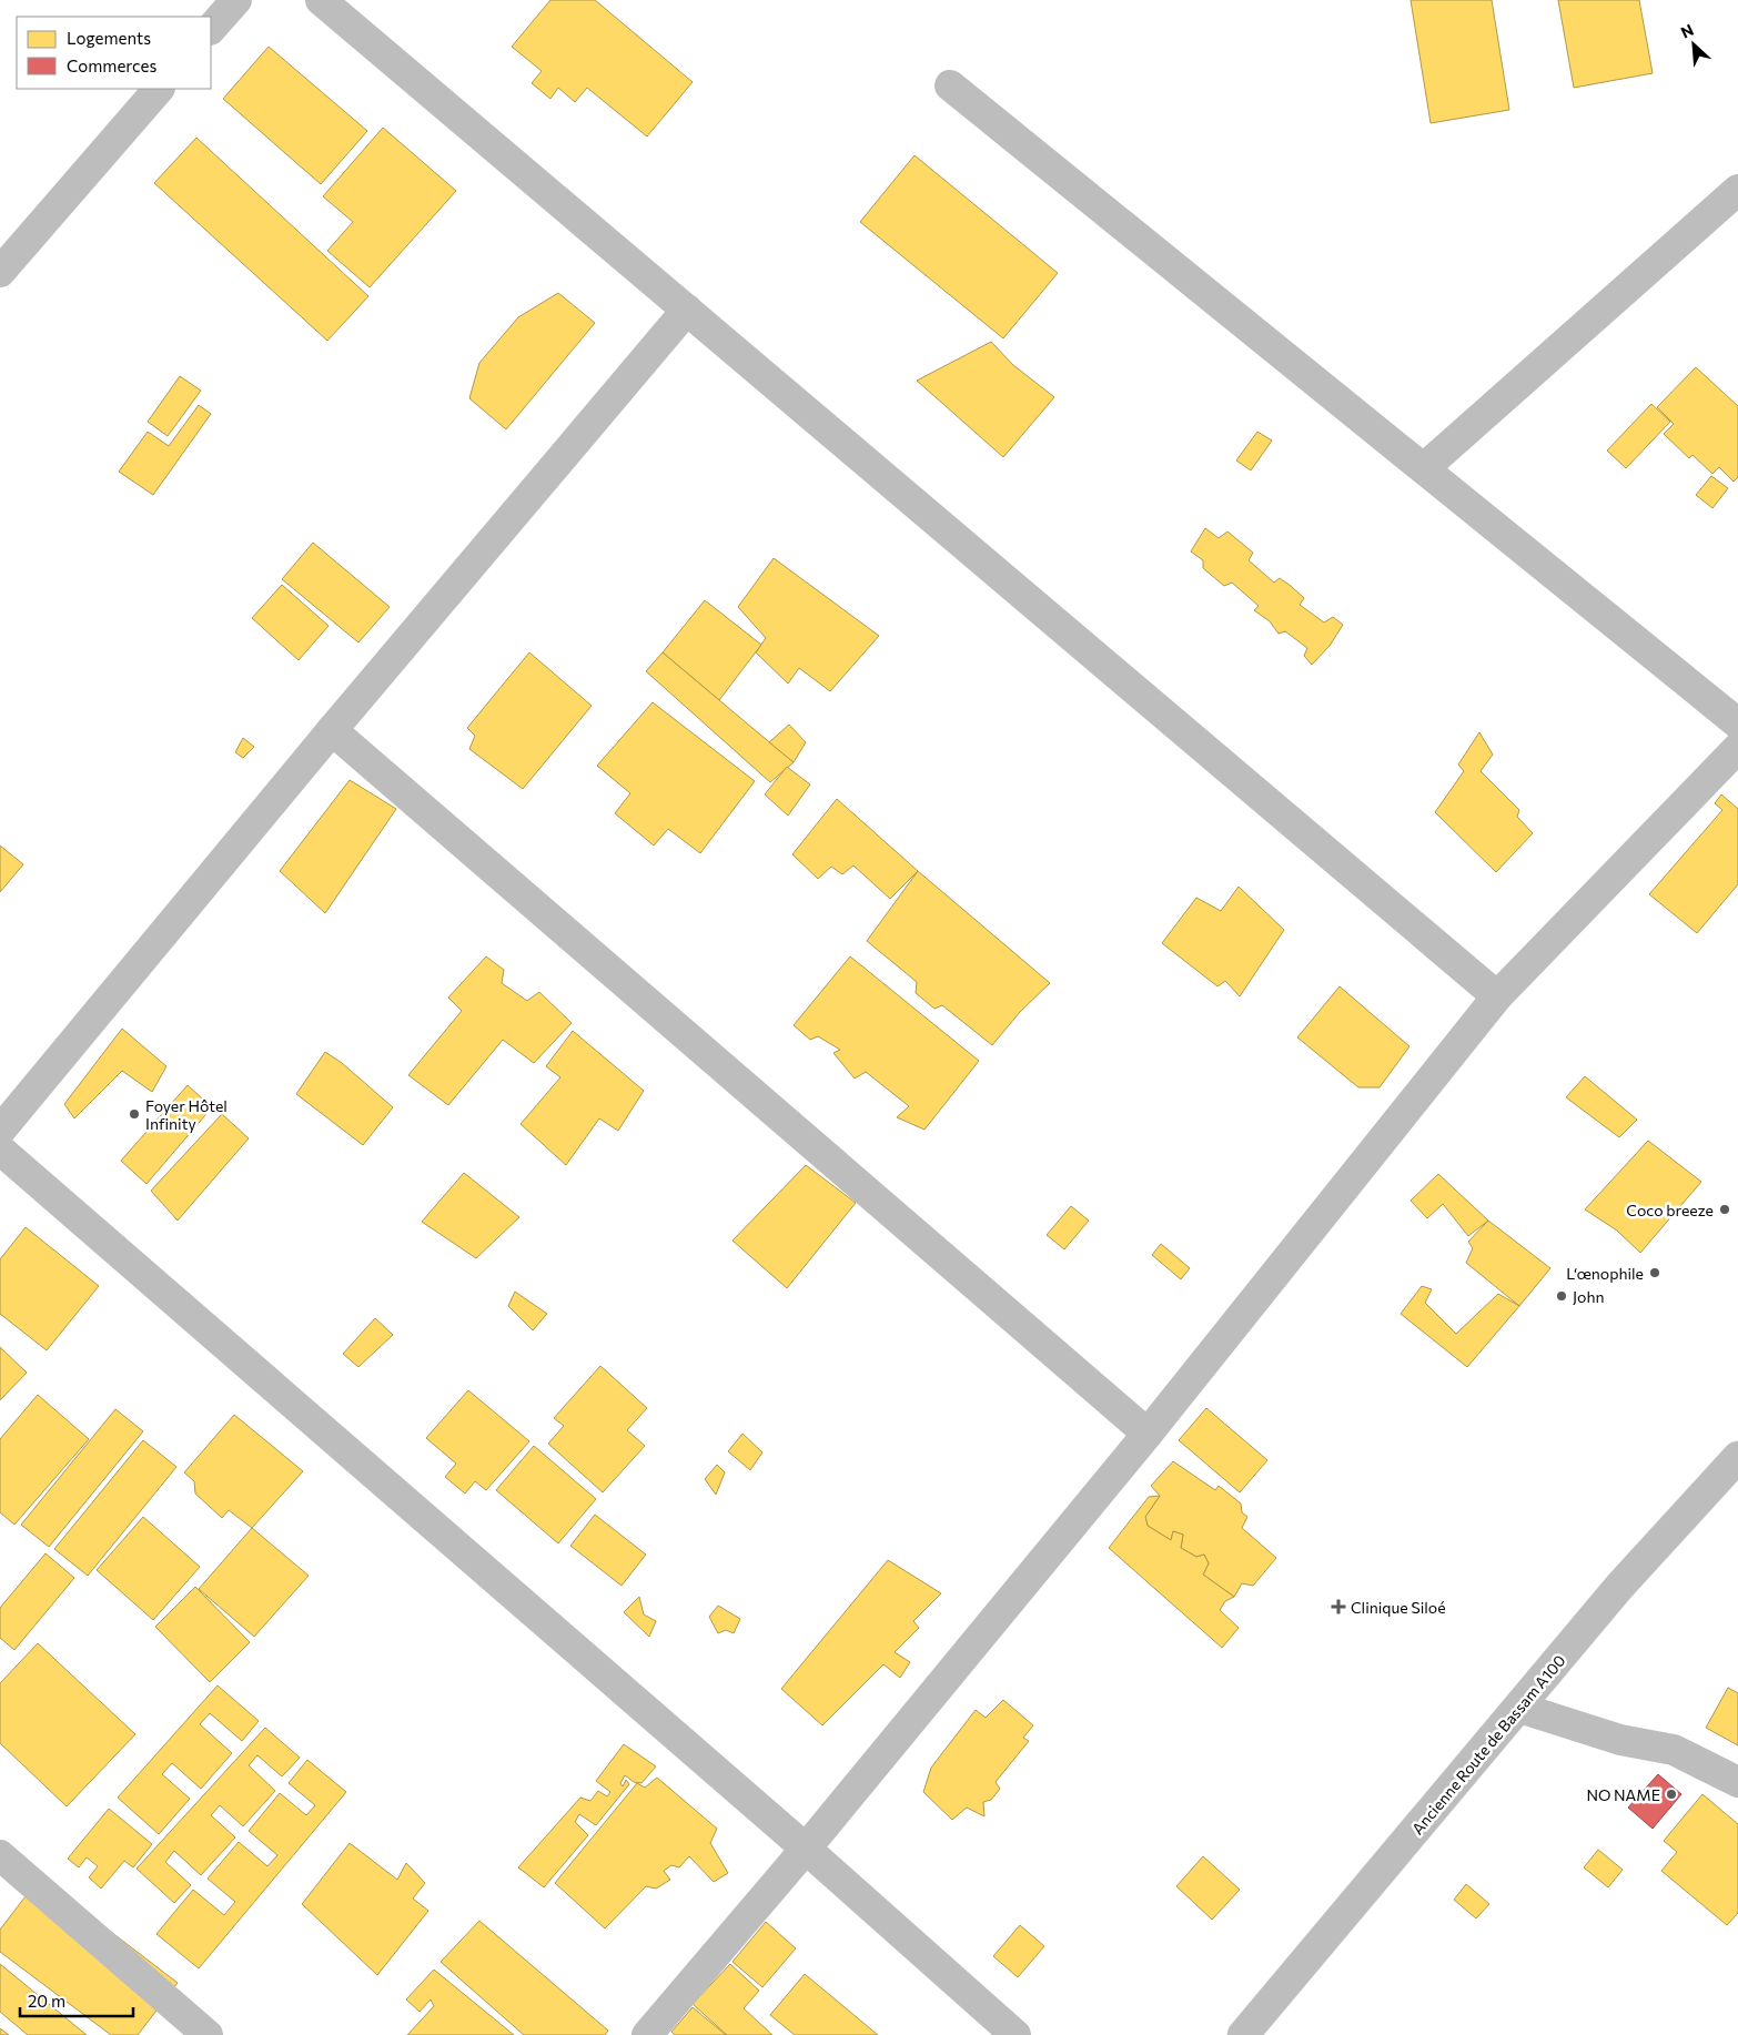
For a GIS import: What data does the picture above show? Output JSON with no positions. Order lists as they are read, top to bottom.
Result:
{
  "streets": {
    "street": ["Ancienne Route de Bassam A100"]
  },
  "places": {
    "other": [
      "Foyer Hôtel Infinity",
      "Coco breeze",
      "L‘œnophile",
      "John",
      "NO NAME"
    ],
    "health": ["Clinique Siloé"]
  },
  "legend": ["Logements", "Commerces"],
  "scale_bar": "20 m",
  "north": "top left"
}
